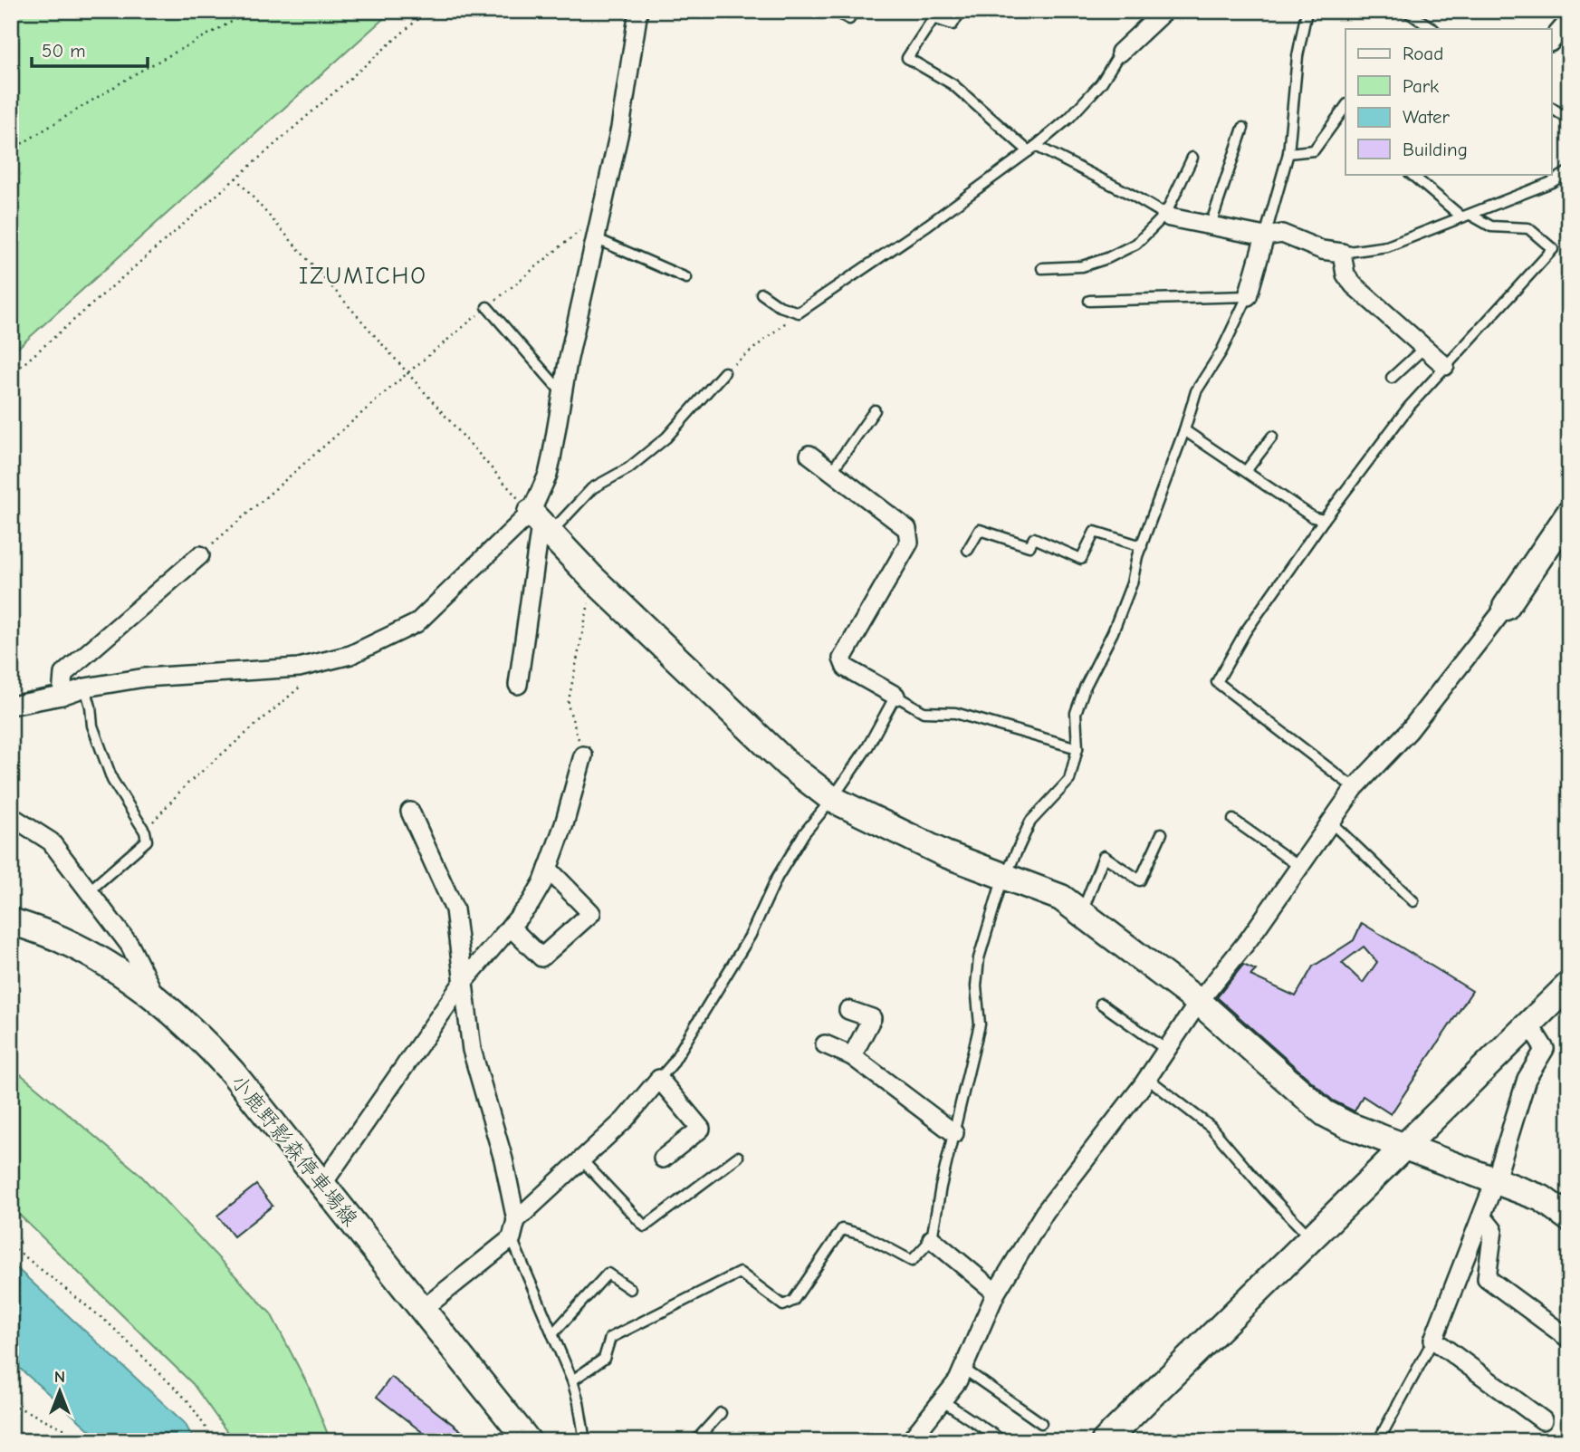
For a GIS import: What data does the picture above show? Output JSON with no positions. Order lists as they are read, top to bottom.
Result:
{
  "streets": {
    "street": ["小鹿野影森停車場線"]
  },
  "districts": ["IZUMICHO"],
  "legend": [
    "Road",
    "Park",
    "Water",
    "Building"
  ],
  "scale_bar": "50 m",
  "north": "top"
}
